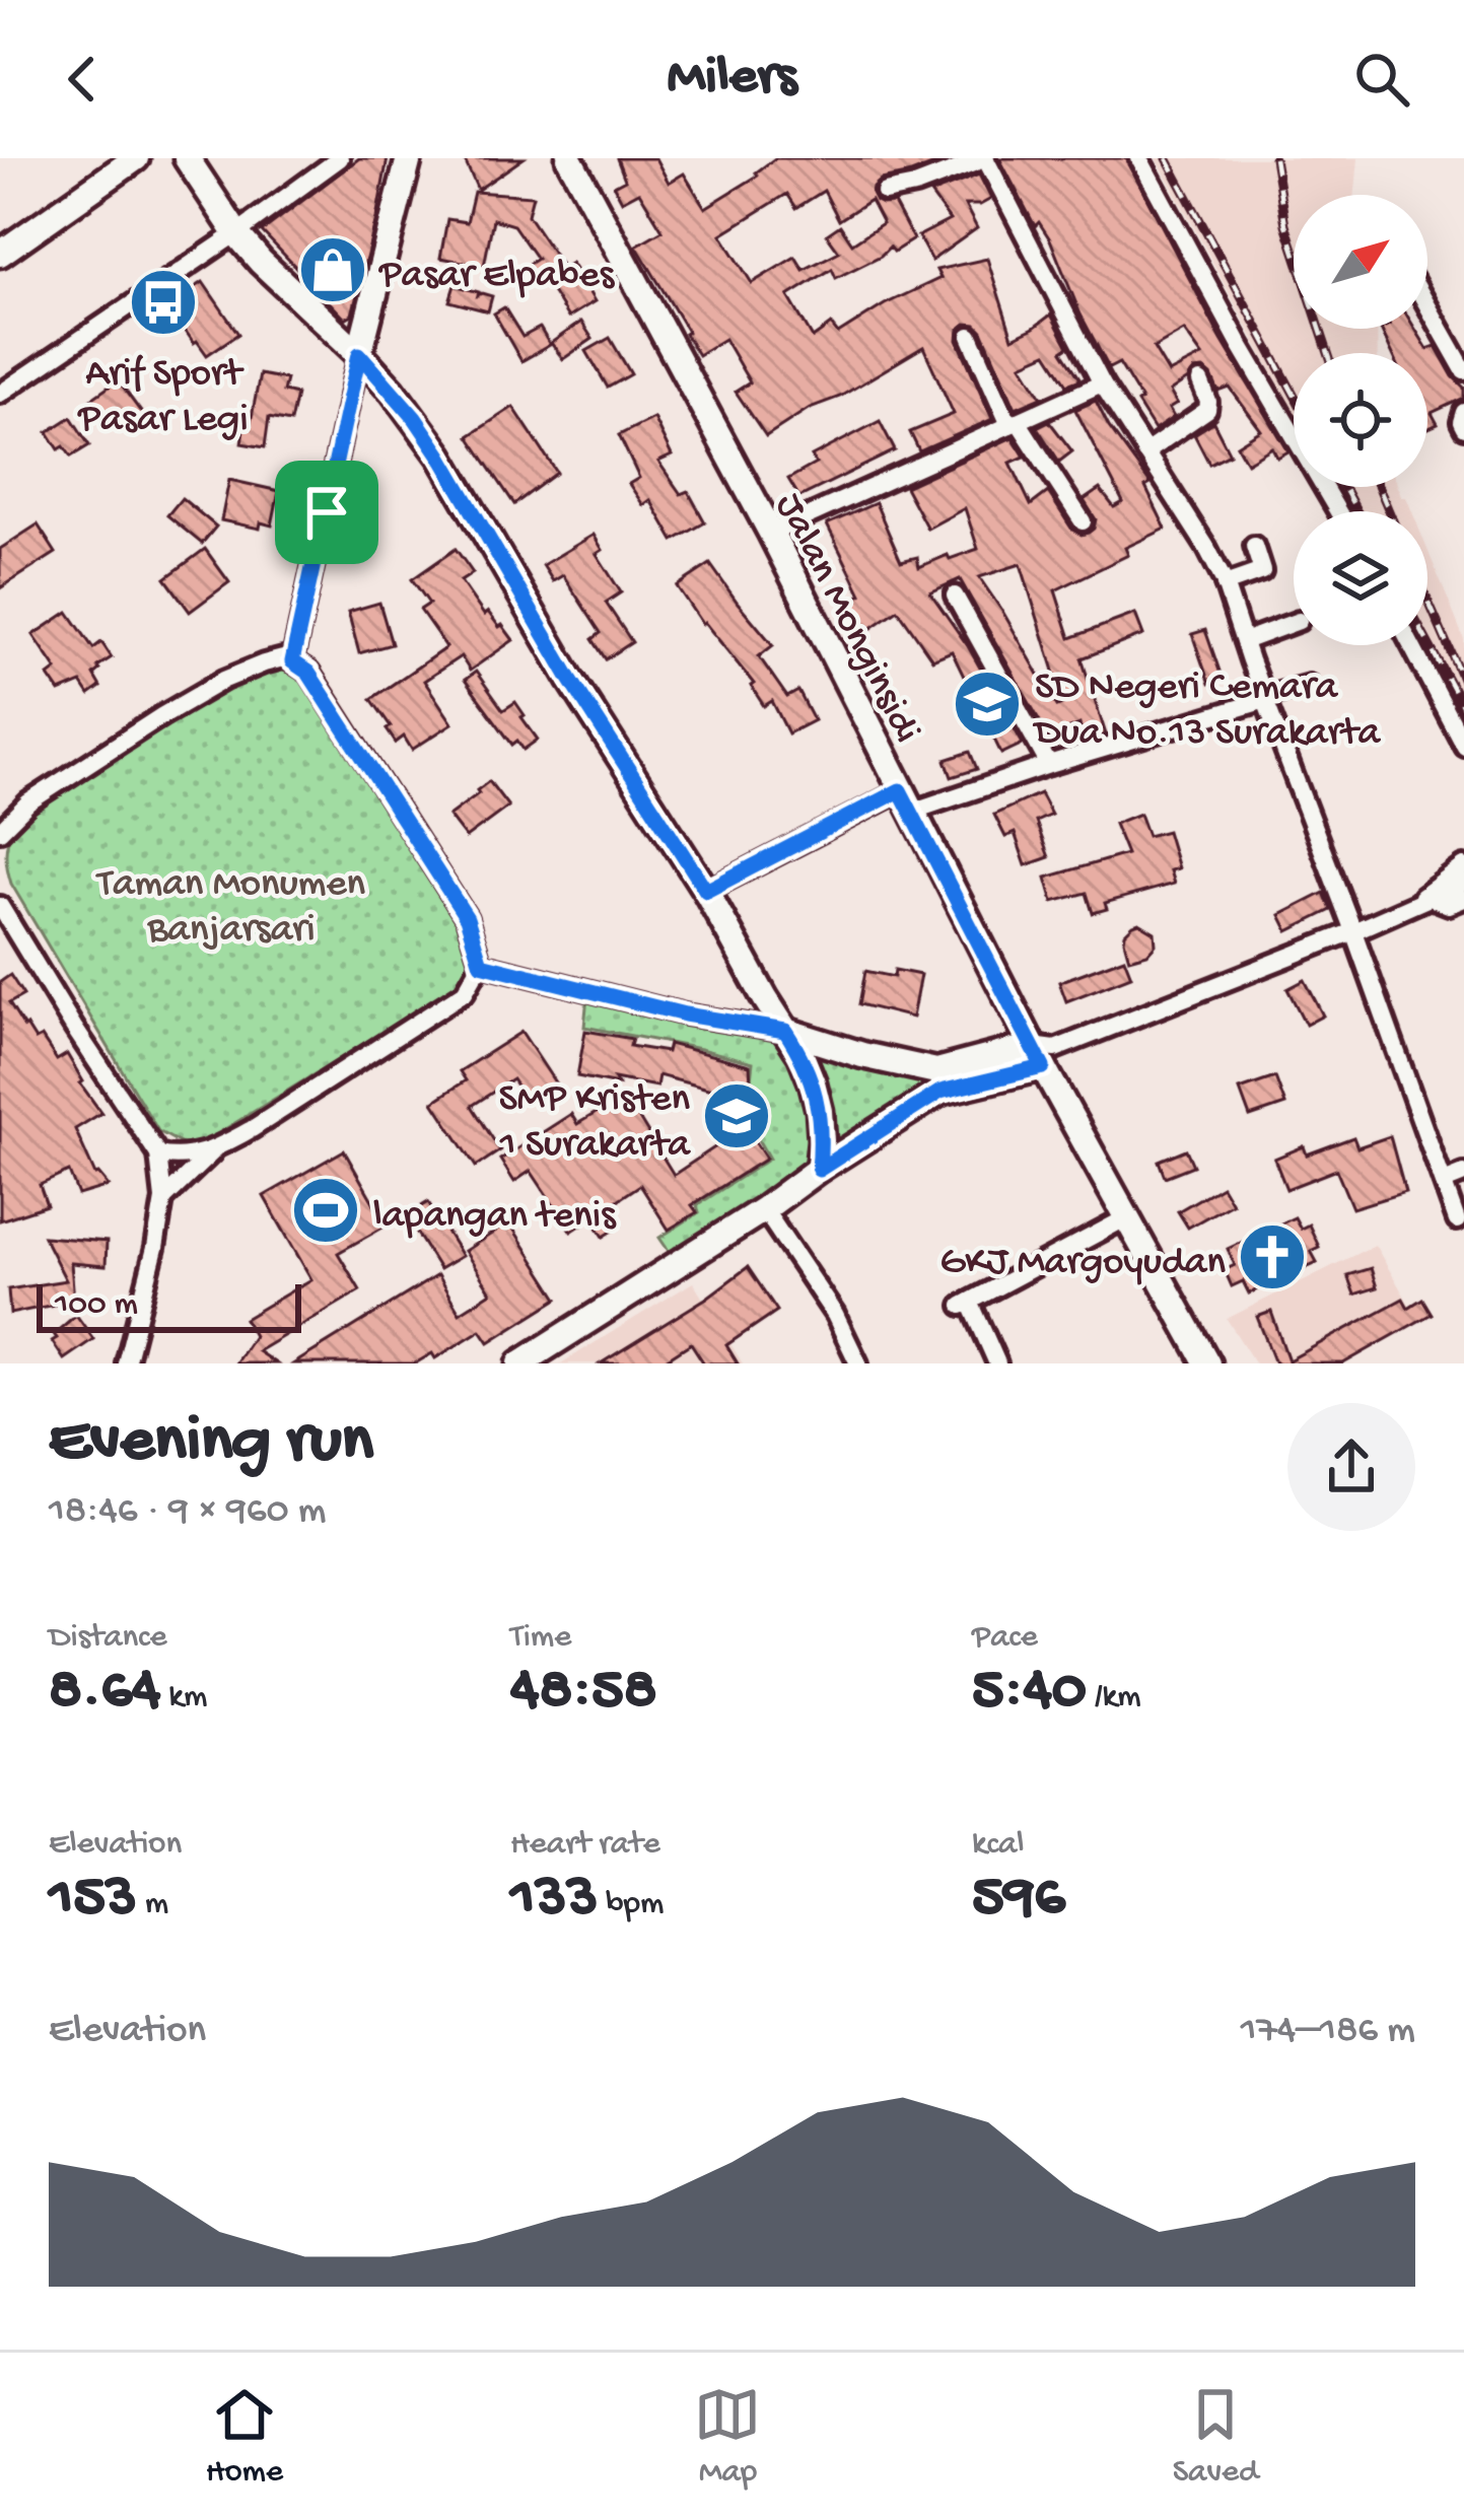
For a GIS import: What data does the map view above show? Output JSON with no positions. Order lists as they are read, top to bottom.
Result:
{
  "streets": {
    "main road": ["Jalan Monginsidi"]
  },
  "parks": ["Taman Monumen Banjarsari"],
  "places": {
    "shop": ["Pasar Elpabes"],
    "bus stop": ["Arif Sport Pasar Legi"],
    "school or university": ["SD Negeri Cemara Dua No.13 Surakarta", "SMP Kristen 1 Surakarta"],
    "sports": ["lapangan tenis"],
    "church": ["GKJ Margoyudan"]
  },
  "scale_bar": "100 m",
  "north": "top right",
  "page": {
    "header": "Milers",
    "scale": "100 m",
    "heading": ["Evening run", "18:46 · 9 × 960 m"],
    "stats": [
      ["Distance", "8.64 km"],
      ["Time", "48:58"],
      ["Pace", "5:40 /km"],
      ["Elevation", "153 m"],
      ["Heart rate", "133 bpm"],
      ["kcal", "596"]
    ],
    "chart": ["Elevation", "174–186 m"],
    "tabs": ["Home", "Map", "Saved"]
  }
}
